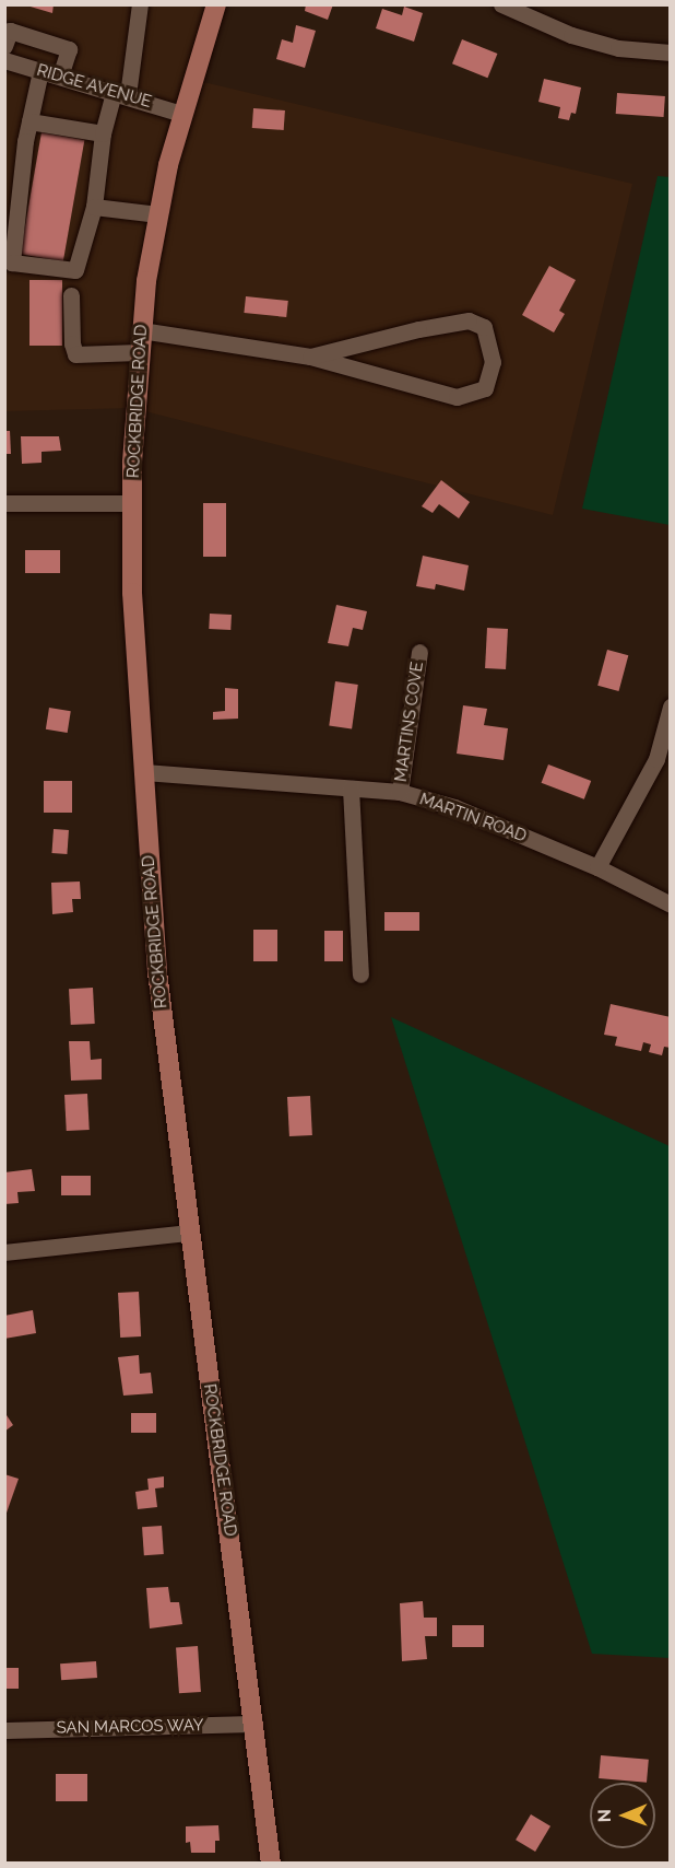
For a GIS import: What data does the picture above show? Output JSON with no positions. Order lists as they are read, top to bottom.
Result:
{
  "streets": {
    "main road": ["ROCKBRIDGE ROAD"],
    "street": [
      "RIDGE AVENUE",
      "MARTINS COVE",
      "MARTIN ROAD",
      "SAN MARCOS WAY"
    ]
  },
  "crossings": [
    ["RIDGE AVENUE", "ROCKBRIDGE ROAD"],
    ["ROCKBRIDGE ROAD", "MARTIN ROAD"],
    ["ROCKBRIDGE ROAD", "SAN MARCOS WAY"],
    ["MARTINS COVE", "MARTIN ROAD"]
  ],
  "north": "left"
}
